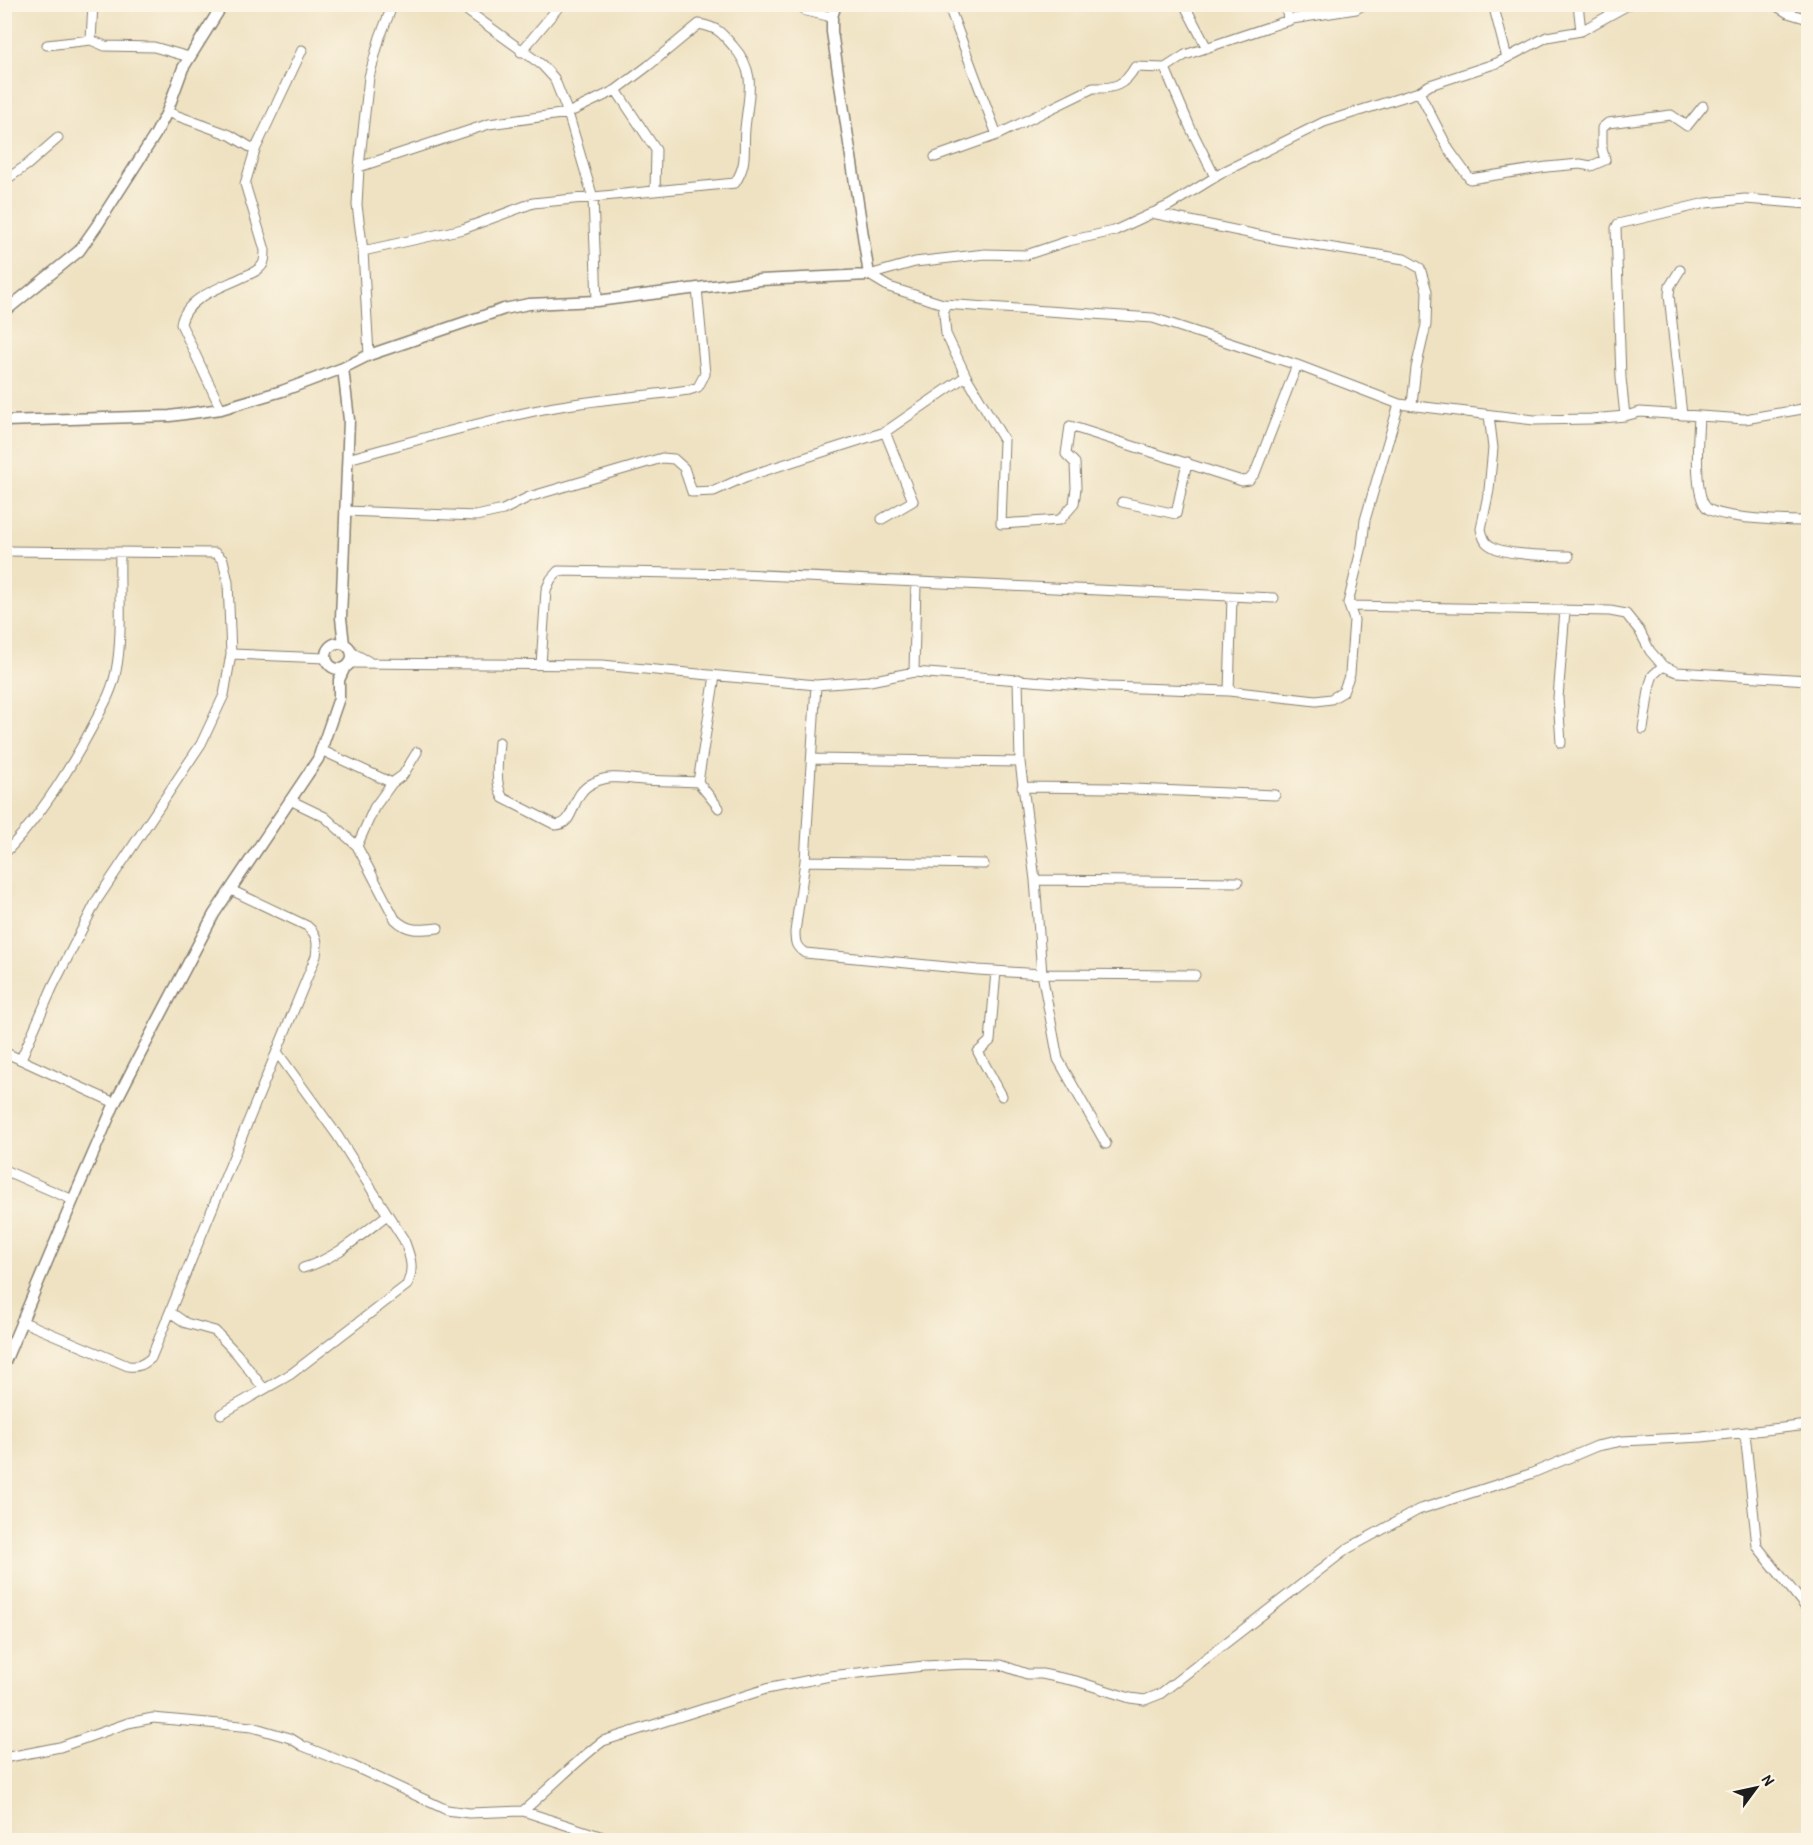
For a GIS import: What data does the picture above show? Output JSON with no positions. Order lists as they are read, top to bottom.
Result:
{
  "north": "top right"
}
